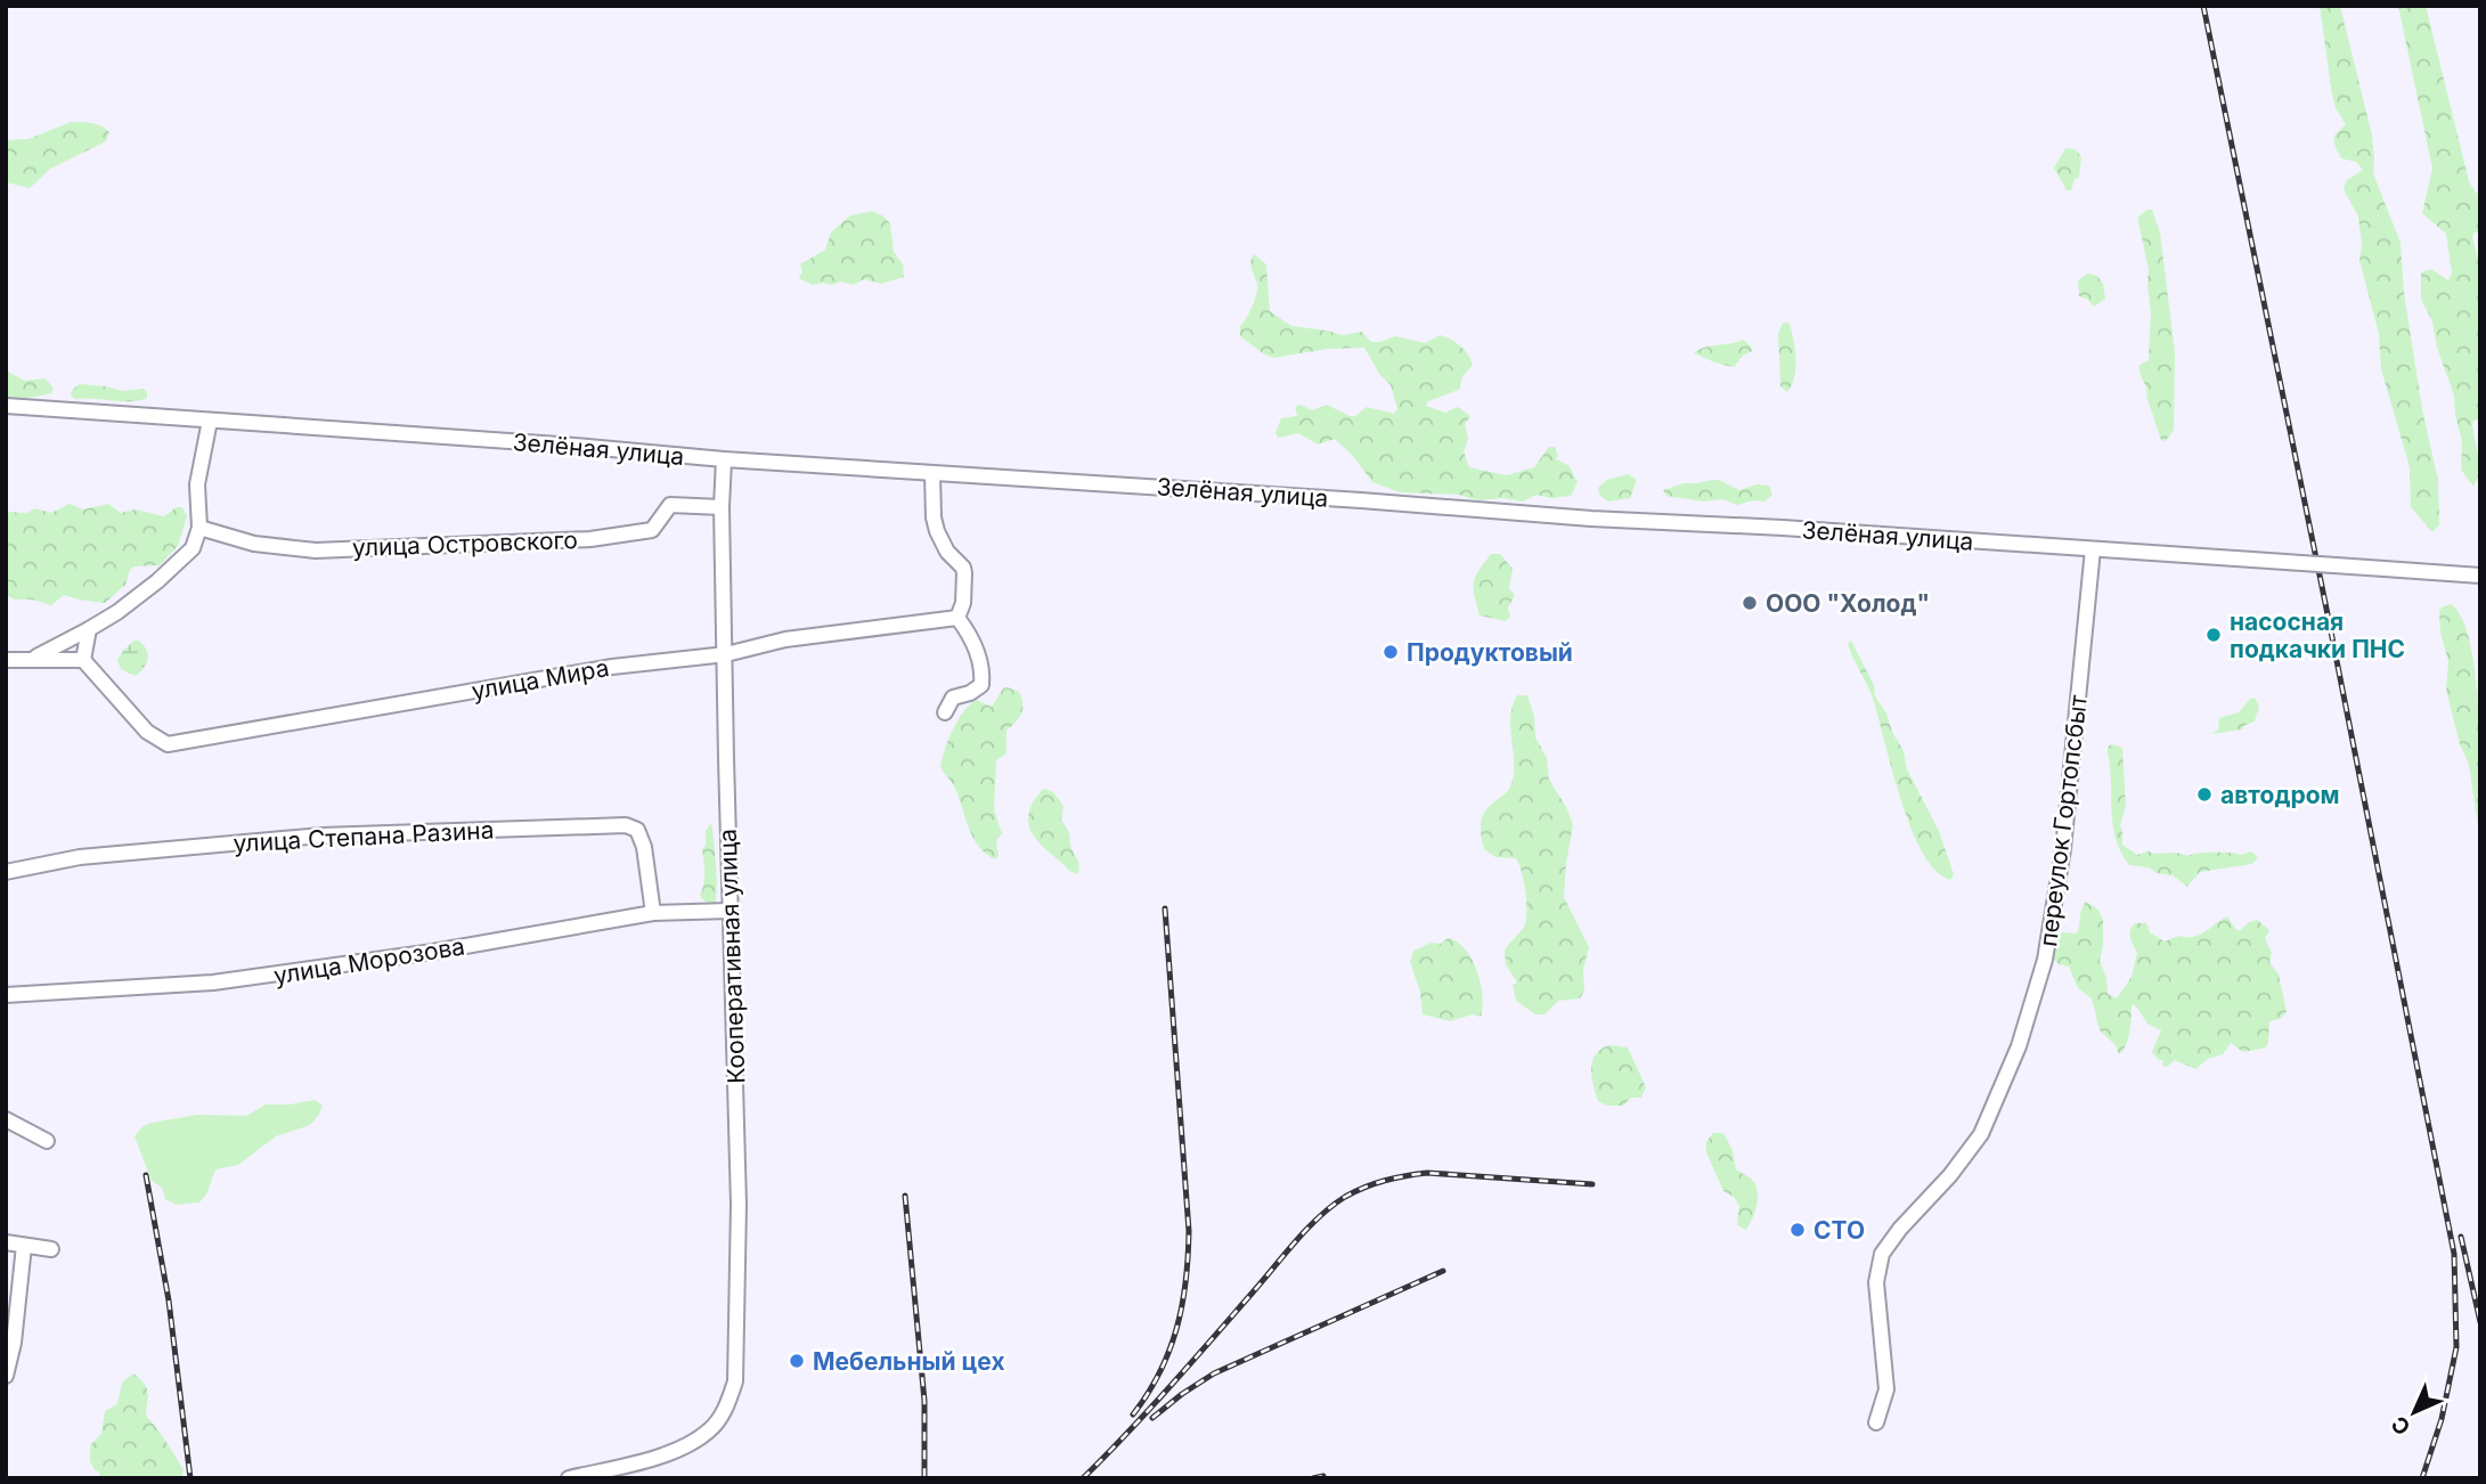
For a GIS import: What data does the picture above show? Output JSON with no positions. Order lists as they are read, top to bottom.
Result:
{
  "streets": {
    "street": [
      "Зелёная улица",
      "улица Островского",
      "улица Мира",
      "переулок Гортопсбыт",
      "улица Степана Разина",
      "Кооперативная улица",
      "улица Морозова"
    ]
  },
  "crossings": [
    ["Зелёная улица", "переулок Гортопсбыт"],
    ["Зелёная улица", "Кооперативная улица"],
    ["улица Островского", "Кооперативная улица"],
    ["улица Мира", "Кооперативная улица"],
    ["улица Степана Разина", "улица Морозова"],
    ["Кооперативная улица", "улица Морозова"]
  ],
  "places": [
    "ООО \"Холод\"",
    "насосная подкачки ПНС",
    "Продуктовый",
    "автодром",
    "СТО",
    "Мебельный цех"
  ],
  "north": "bottom left"
}
